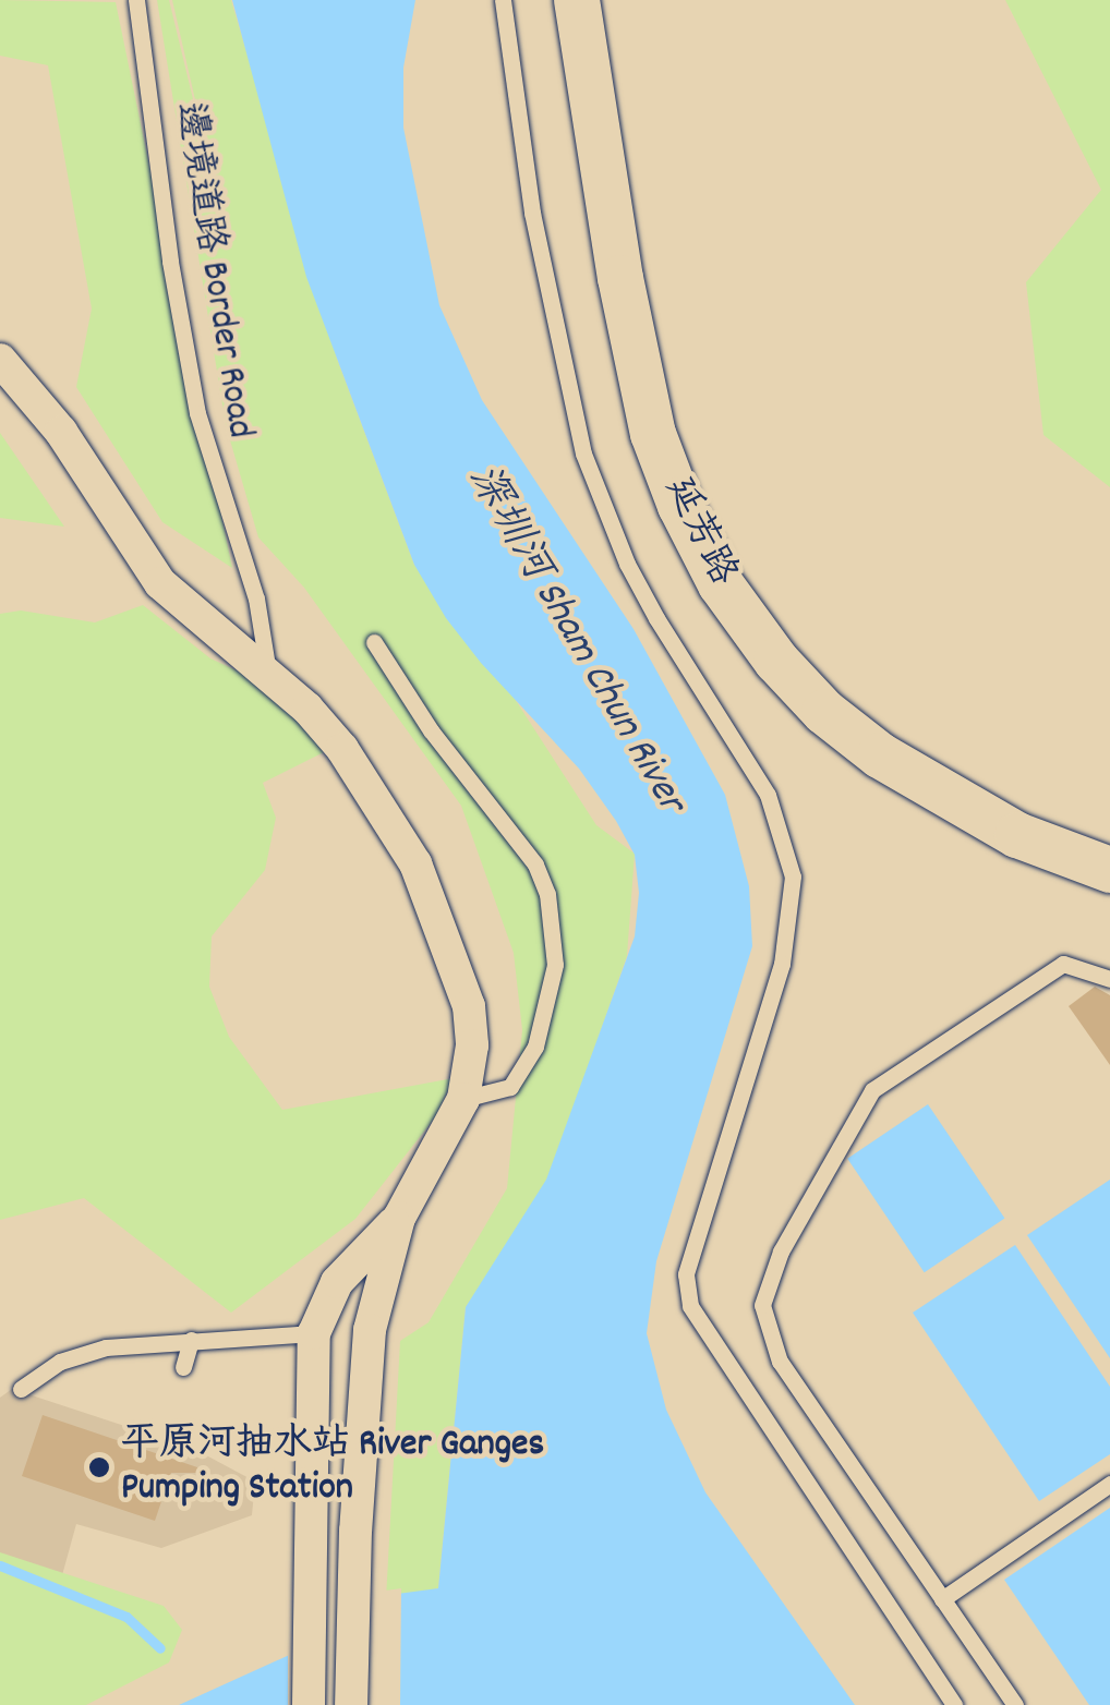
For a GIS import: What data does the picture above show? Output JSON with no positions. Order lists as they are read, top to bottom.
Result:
{
  "streets": {
    "main road": ["延芳路"],
    "lane": ["邊境道路 Border Road"]
  },
  "water": ["深圳河 Sham Chun River"],
  "places": ["平原河抽水站 River Ganges Pumping Station"]
}
